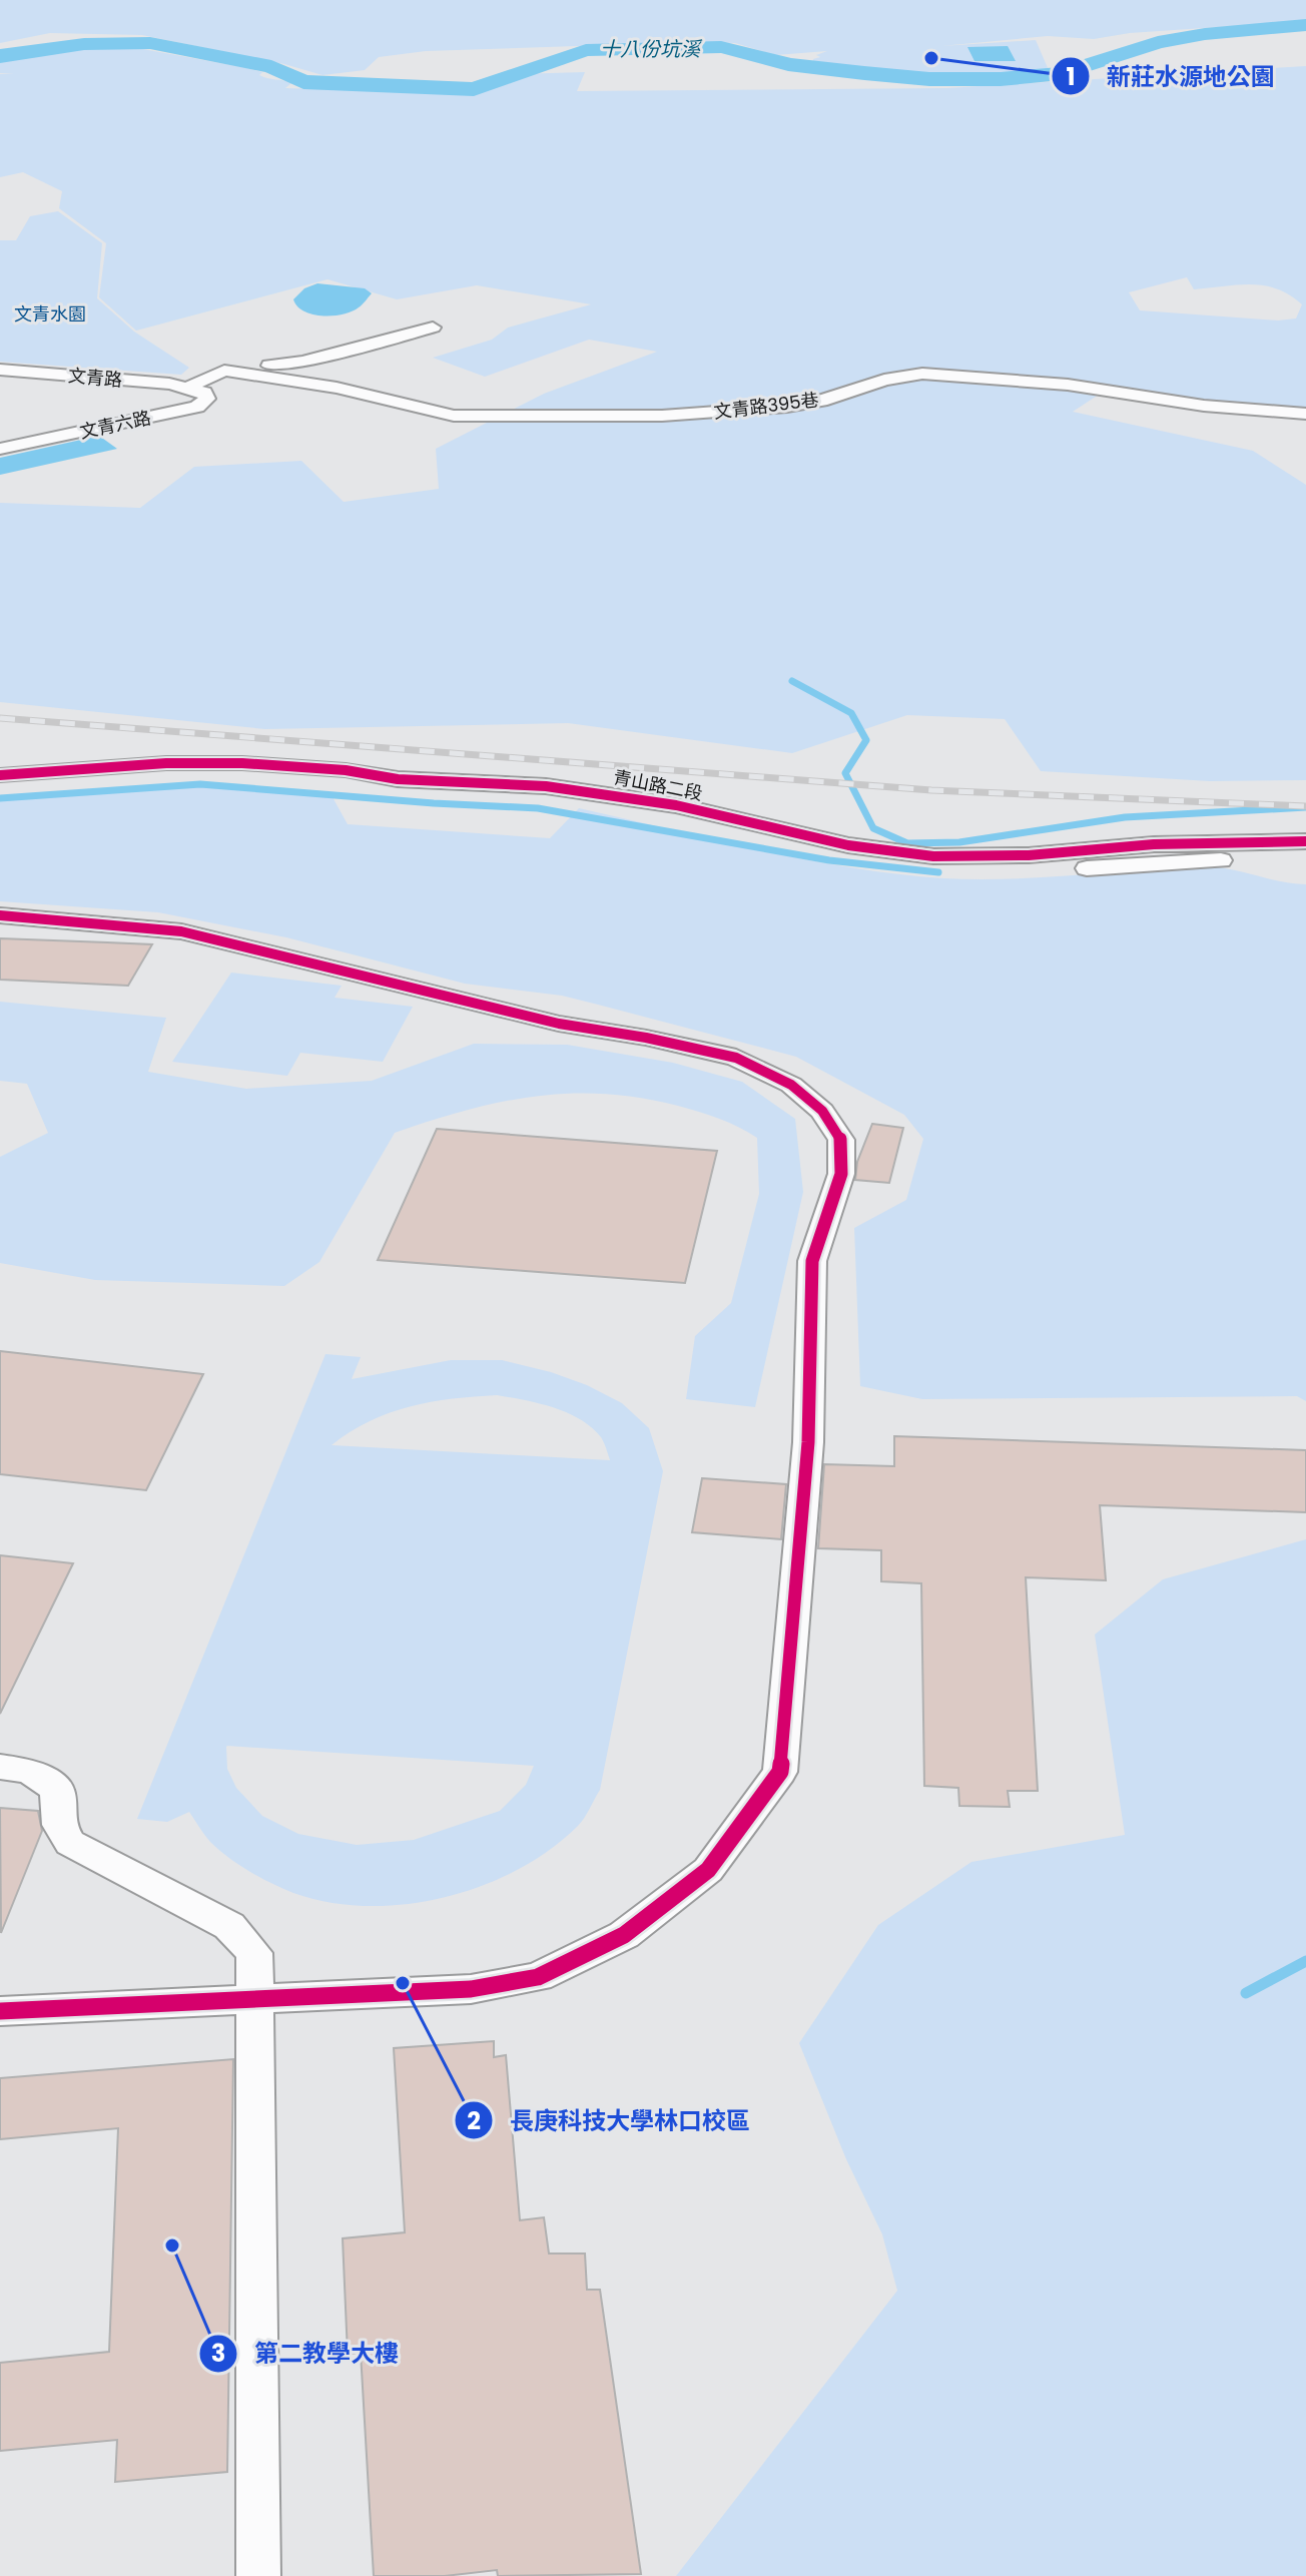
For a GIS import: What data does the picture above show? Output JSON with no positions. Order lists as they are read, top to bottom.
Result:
{
  "streets": {
    "street": [
      "文青路",
      "文青路395巷",
      "文青六路",
      "青山路二段"
    ]
  },
  "crossings": [
    ["文青路", "文青六路"]
  ],
  "water": ["十八份坑溪"],
  "parks": ["文青水園"],
  "places": ["新莊水源地公園", "長庚科技大學林口校區", "第二教學大樓"]
}
